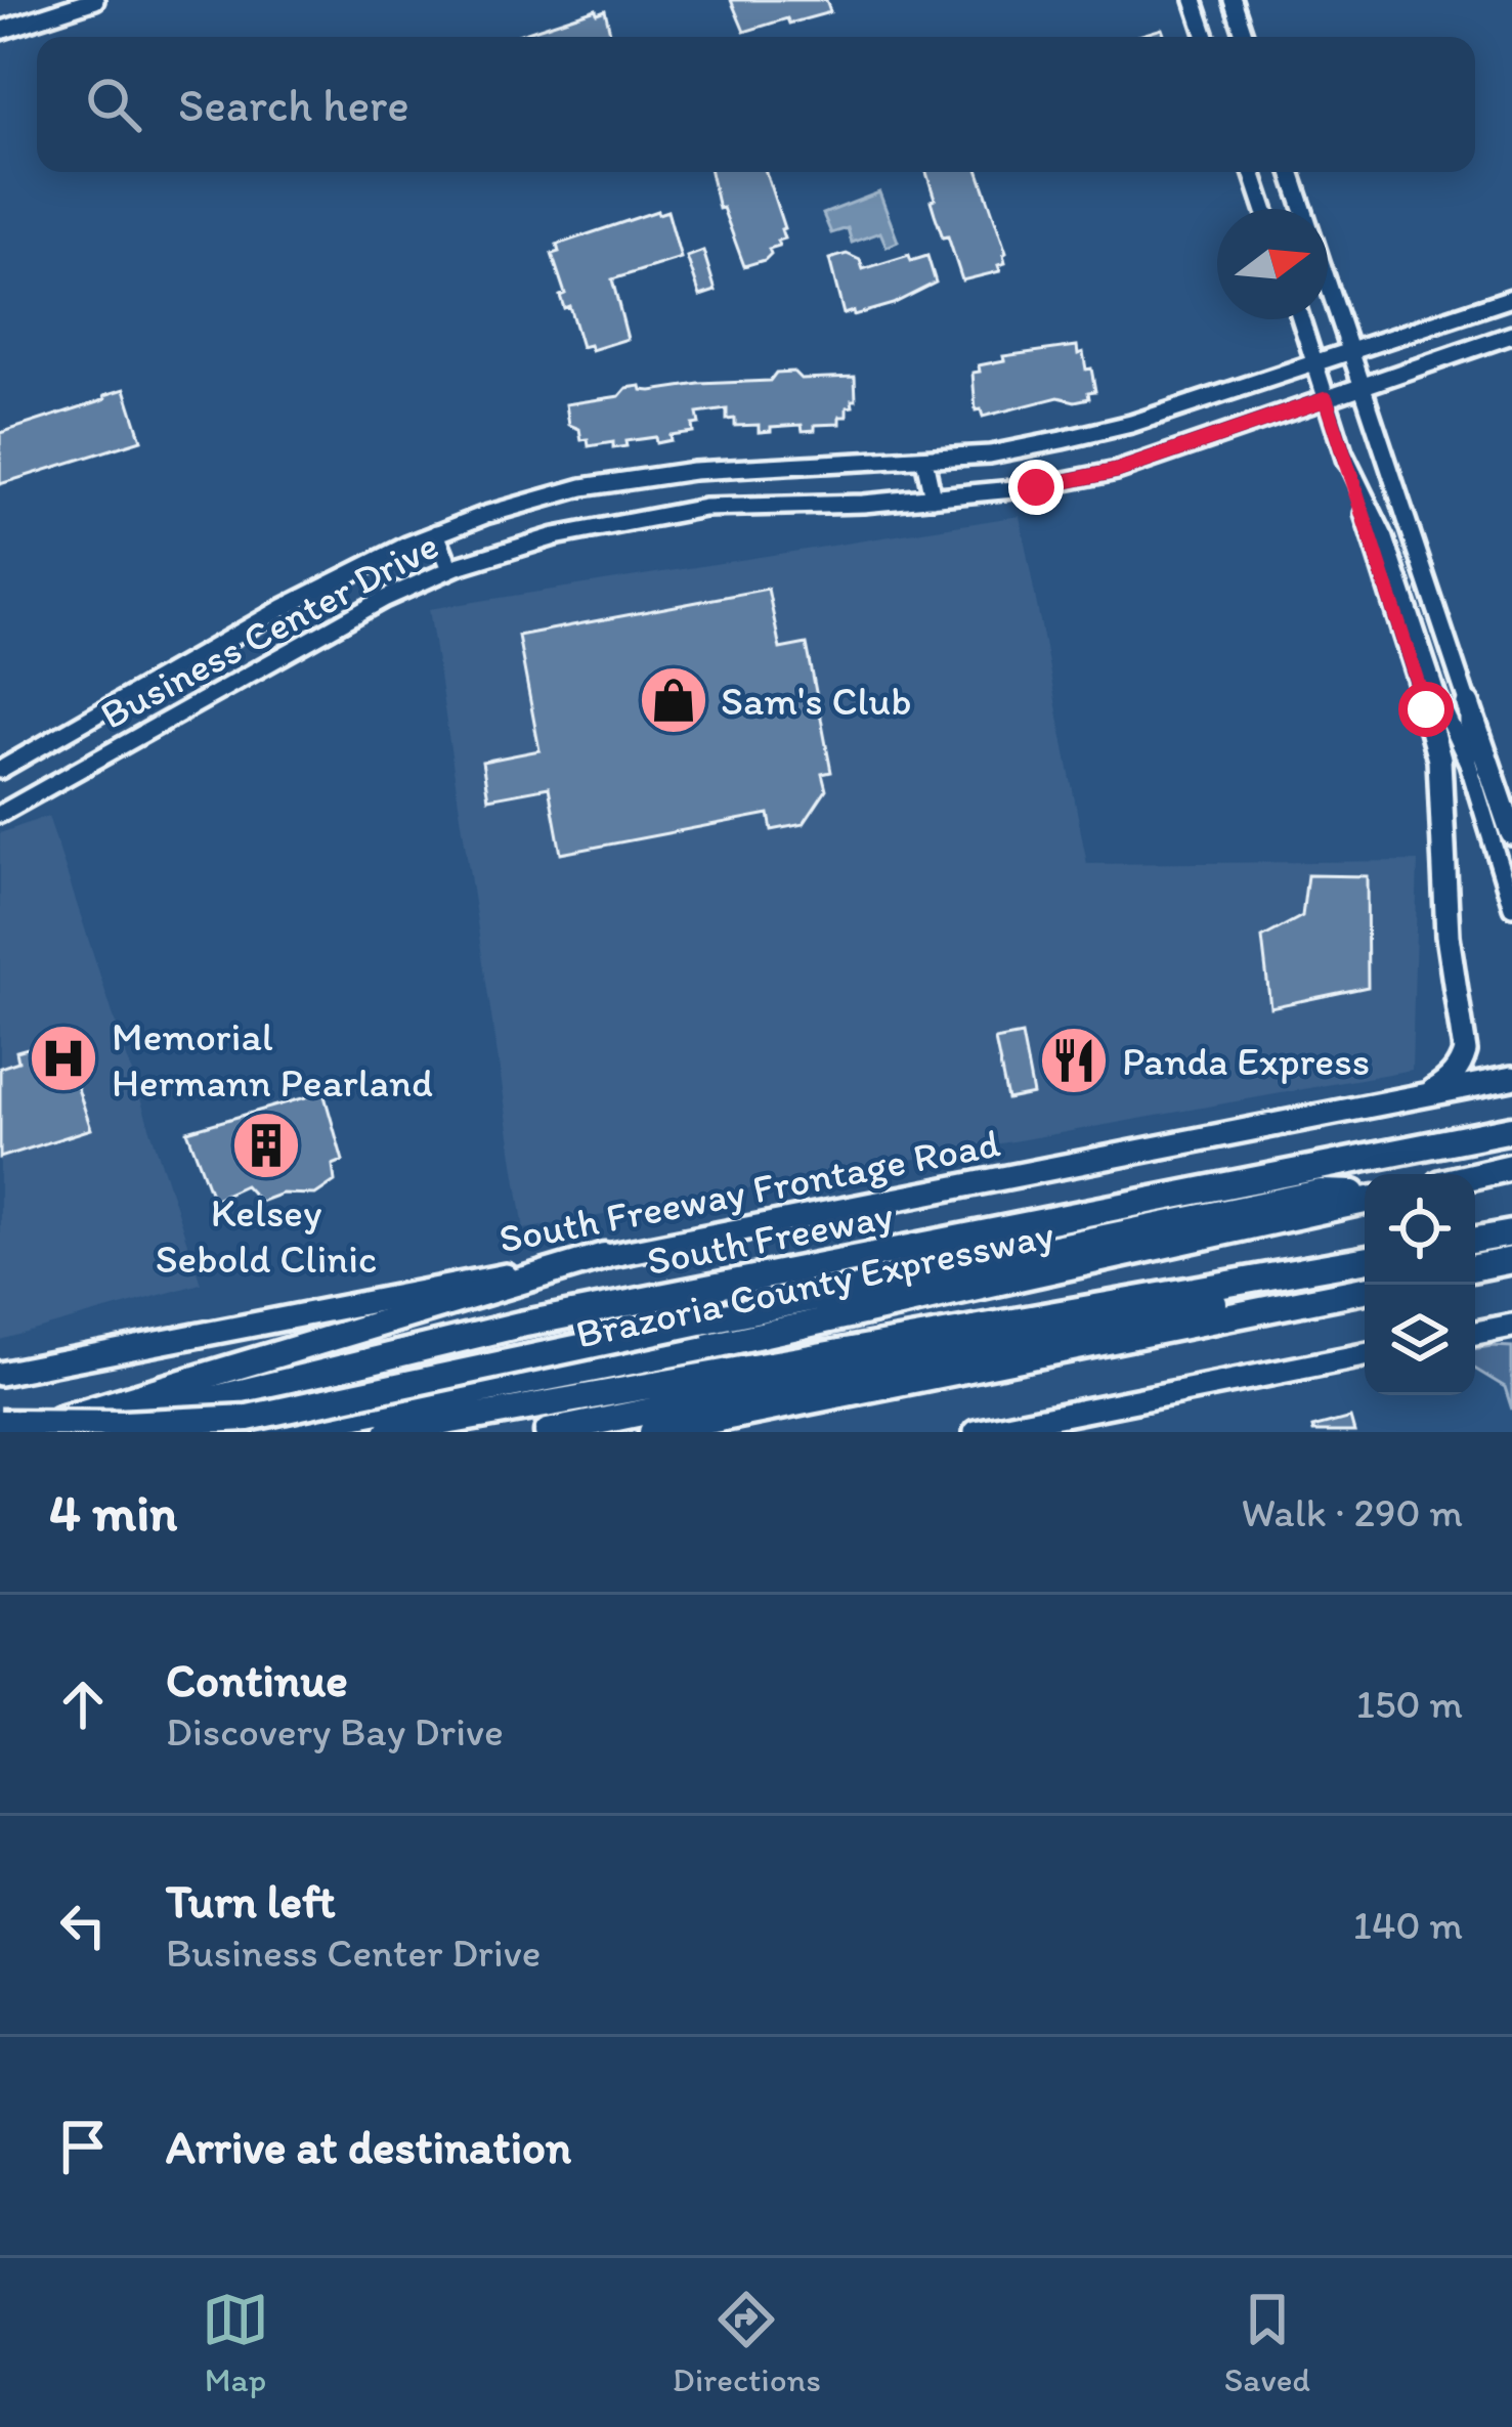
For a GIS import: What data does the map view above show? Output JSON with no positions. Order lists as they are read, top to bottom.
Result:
{
  "streets": {
    "highway": ["South Freeway", "Brazoria County Expressway"],
    "main road": ["South Freeway Frontage Road"],
    "street": ["Business Center Drive"]
  },
  "places": {
    "shop": ["Sam's Club"],
    "hospital": ["Memorial Hermann Pearland"],
    "restaurant": ["Panda Express"],
    "building": ["Kelsey Sebold Clinic"]
  },
  "north": "right",
  "page": {
    "search": "Search here",
    "heading": ["4 min", "Walk · 290 m"],
    "list": [
      ["Continue", "Discovery Bay Drive", "150 m"],
      ["Turn left", "Business Center Drive", "140 m"],
      "Arrive at destination"
    ],
    "nav": ["Map", "Directions", "Saved"]
  }
}
